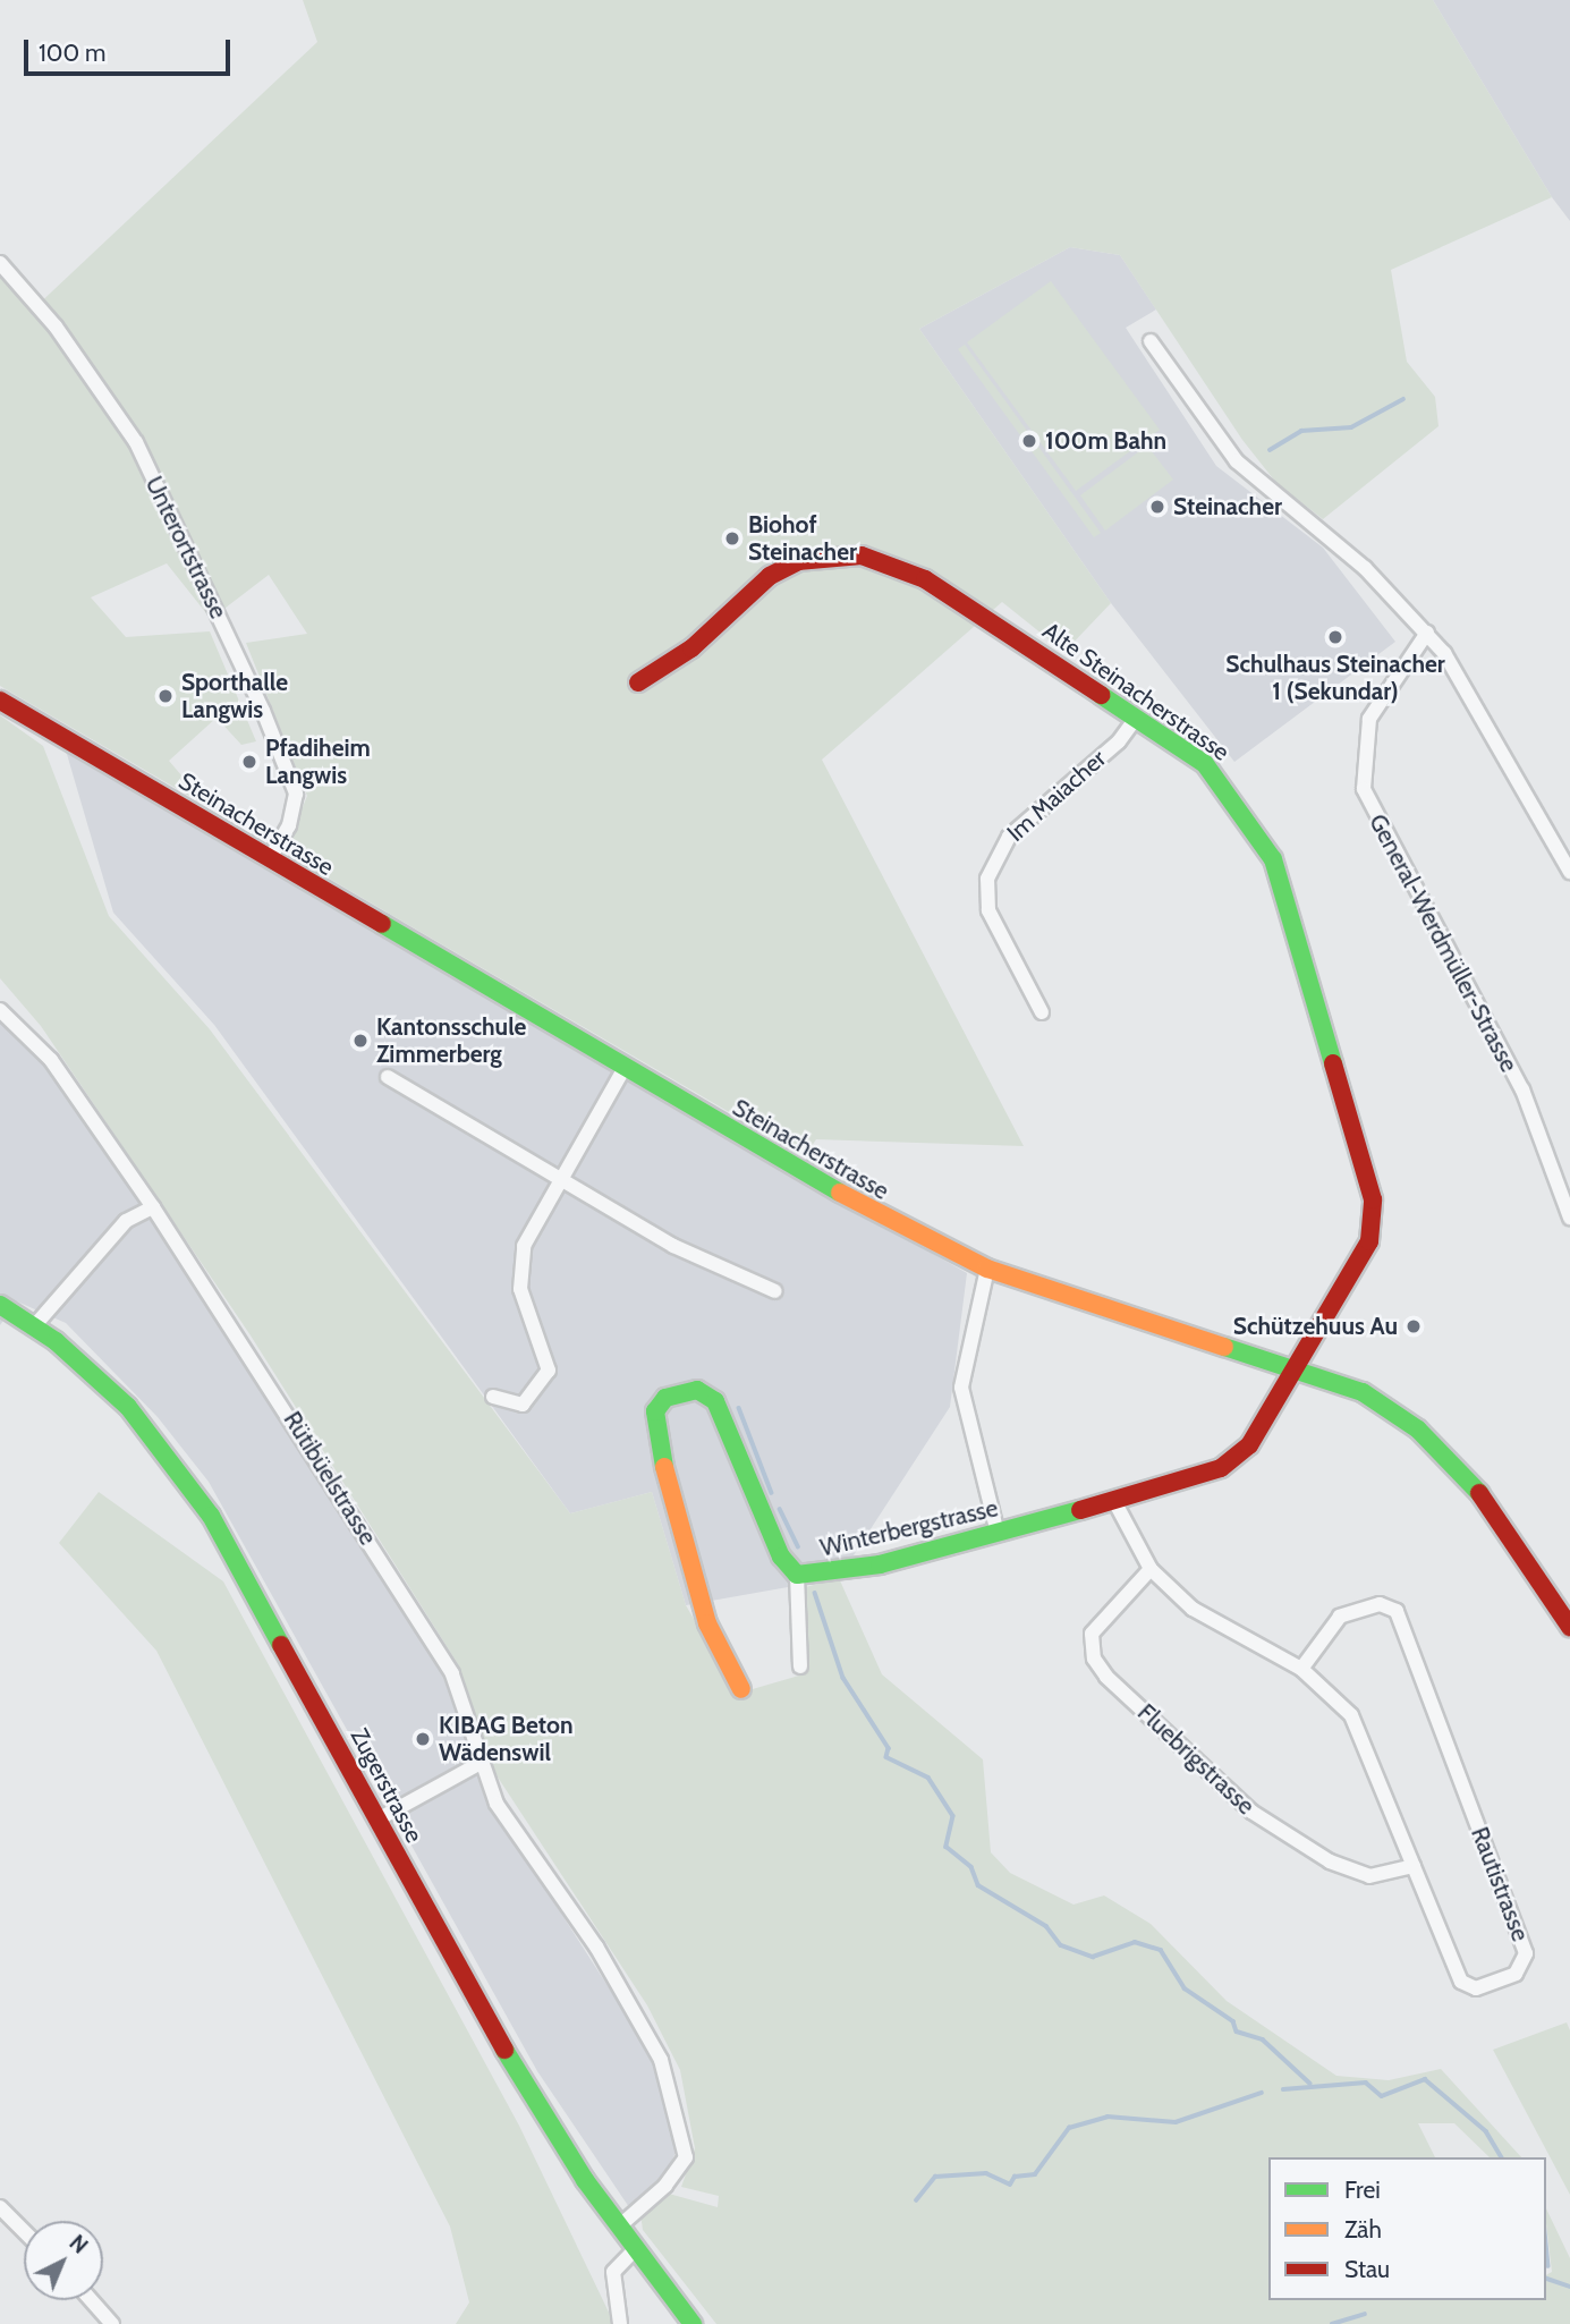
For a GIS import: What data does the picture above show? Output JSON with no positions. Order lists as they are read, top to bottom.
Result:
{
  "streets": {
    "street": [
      "Unterortstrasse",
      "Alte Steinacherstrasse",
      "Im Maiacher",
      "Steinacherstrasse",
      "General-Werdmüller-Strasse",
      "Rütibüelstrasse",
      "Winterbergstrasse",
      "Fluebrigstrasse",
      "Zugerstrasse",
      "Rautistrasse"
    ]
  },
  "crossings": [
    ["Unterortstrasse", "Steinacherstrasse"],
    ["Alte Steinacherstrasse", "Im Maiacher"],
    ["Alte Steinacherstrasse", "Steinacherstrasse"],
    ["Alte Steinacherstrasse", "Winterbergstrasse"],
    ["Steinacherstrasse", "Winterbergstrasse"],
    ["Rütibüelstrasse", "Zugerstrasse"],
    ["Fluebrigstrasse", "Rautistrasse"]
  ],
  "places": [
    "100m Bahn",
    "Steinacher",
    "Biohof Steinacher",
    "Schulhaus Steinacher 1 (Sekundar)",
    "Sporthalle Langwis",
    "Pfadiheim Langwis",
    "Kantonsschule Zimmerberg",
    "Schützehuus Au",
    "KIBAG Beton Wädenswil"
  ],
  "legend": ["Frei", "Zäh", "Stau"],
  "scale_bar": "100 m",
  "north": "top right"
}
